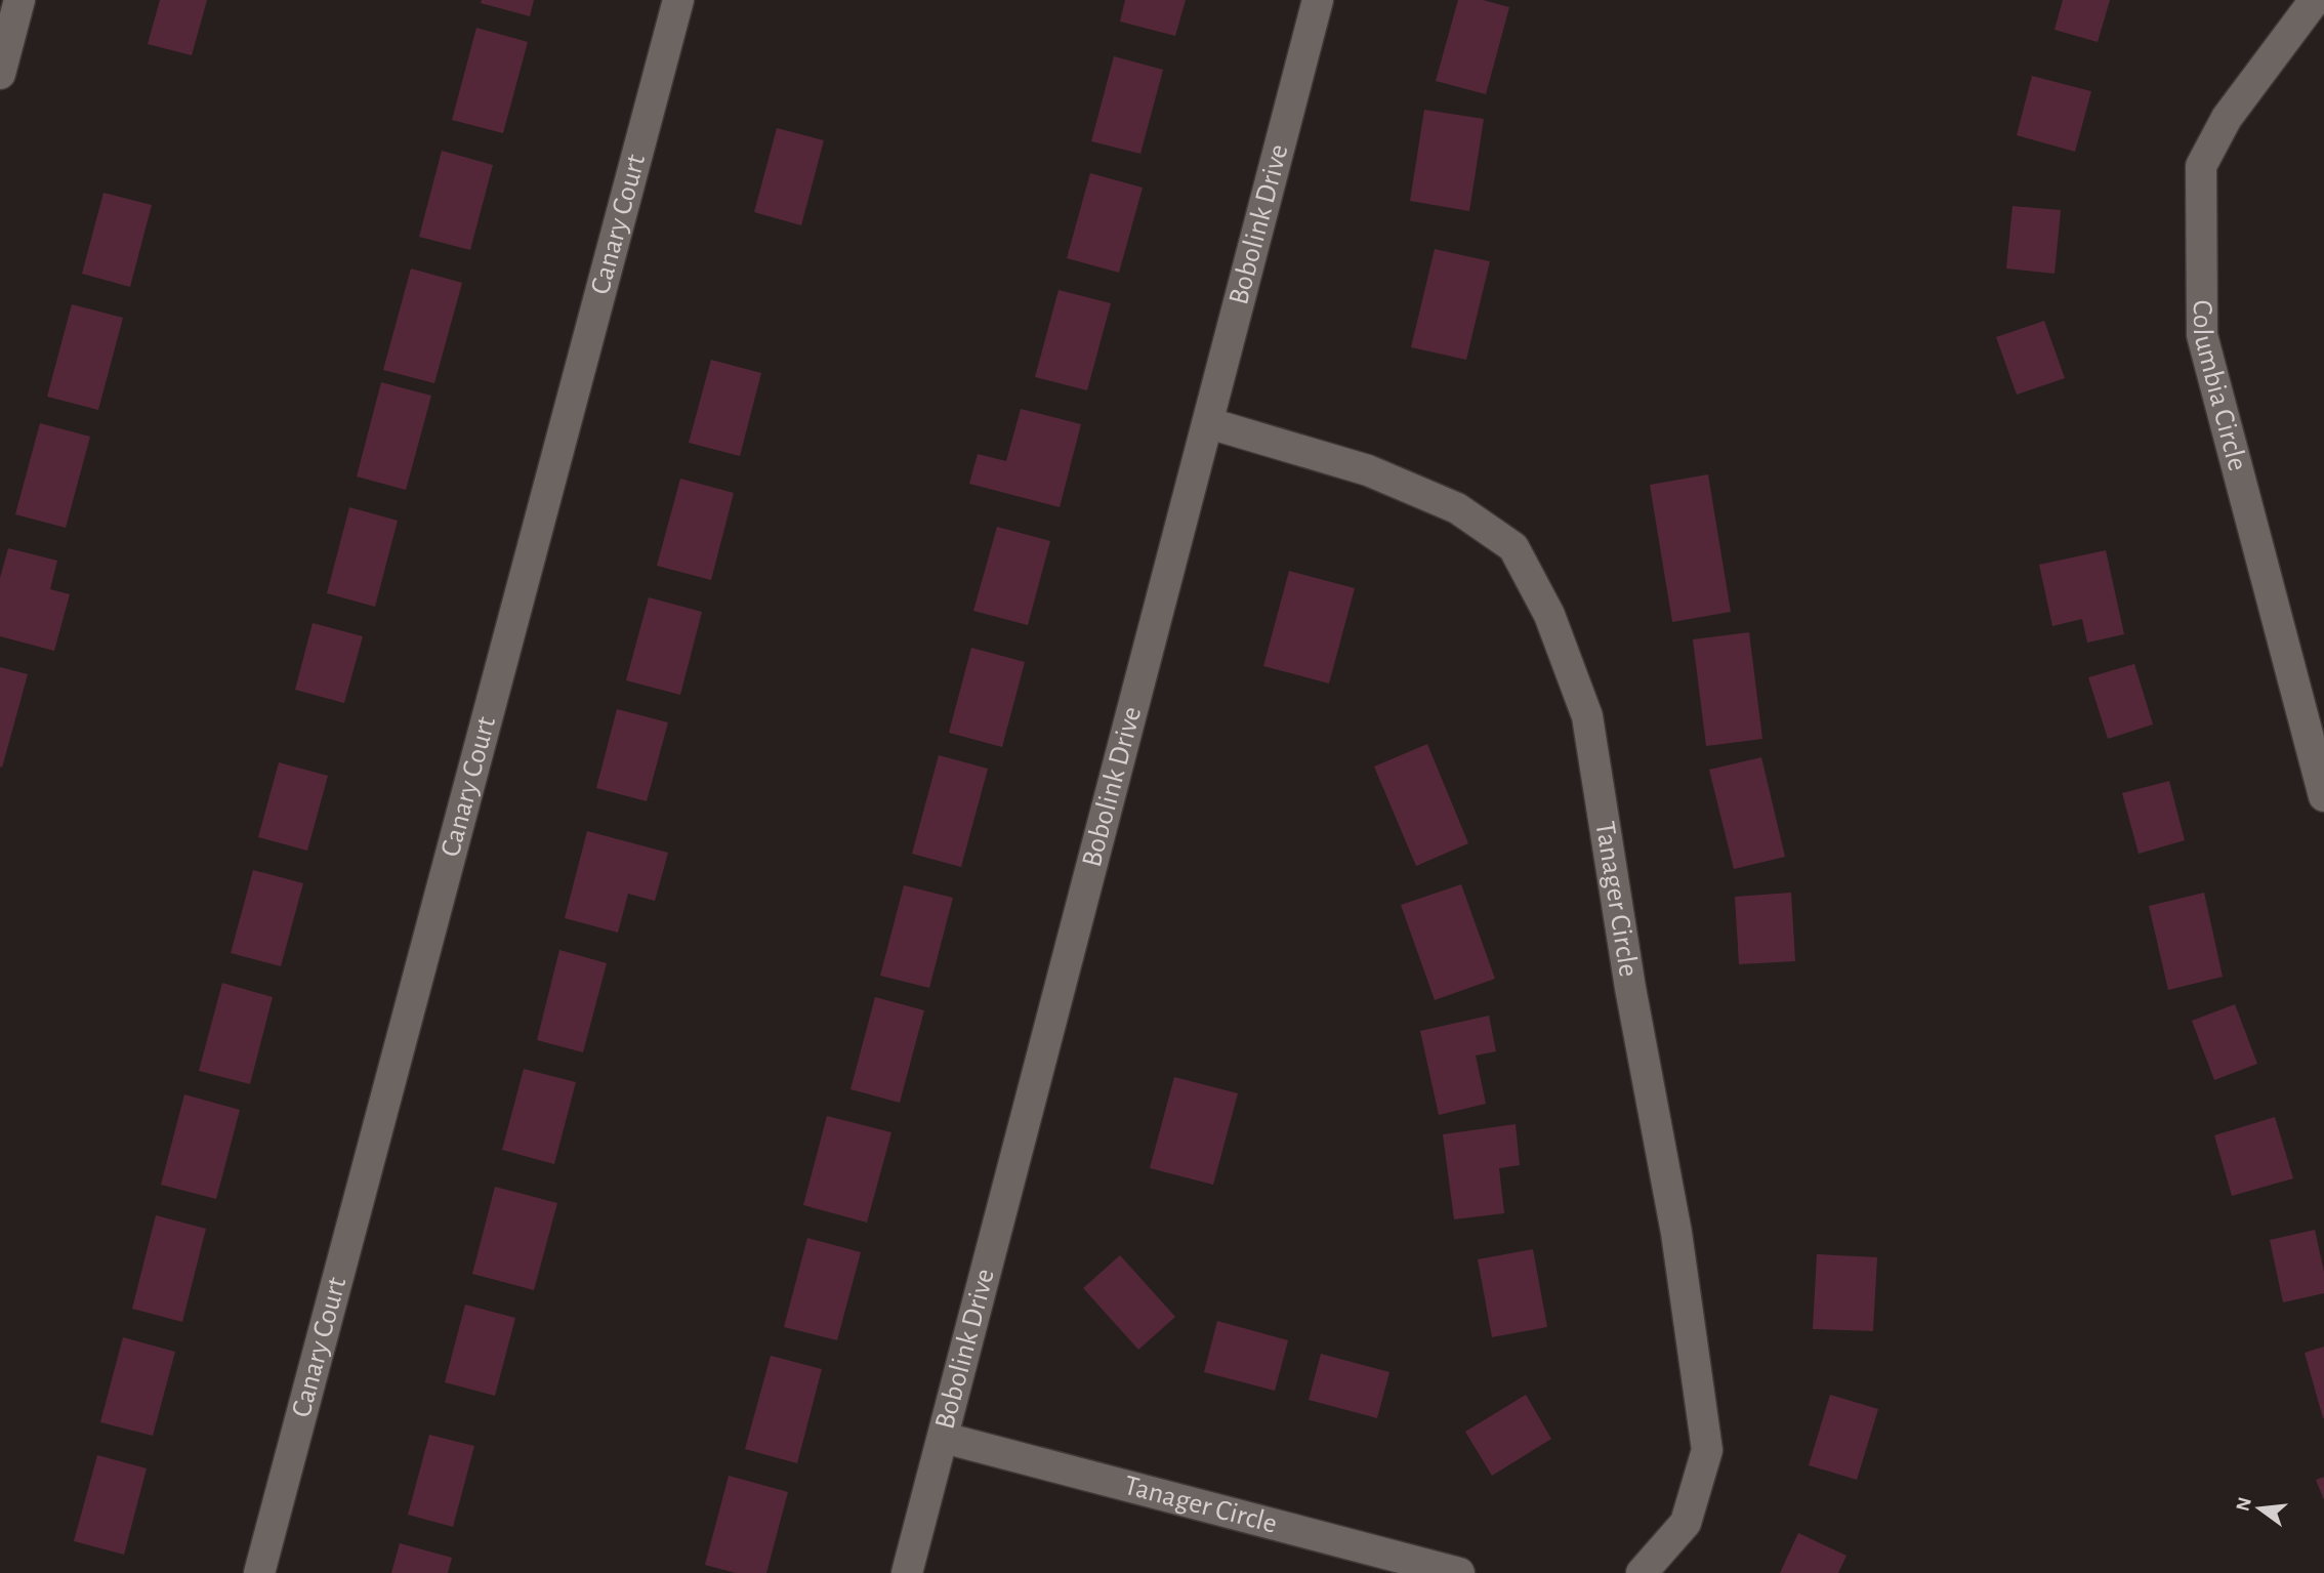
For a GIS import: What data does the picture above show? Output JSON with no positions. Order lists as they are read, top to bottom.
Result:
{
  "streets": {
    "street": [
      "Bobolink Drive",
      "Canary Court",
      "Columbia Circle",
      "Tanager Circle"
    ]
  },
  "crossings": [
    ["Bobolink Drive", "Tanager Circle"]
  ],
  "north": "left"
}
